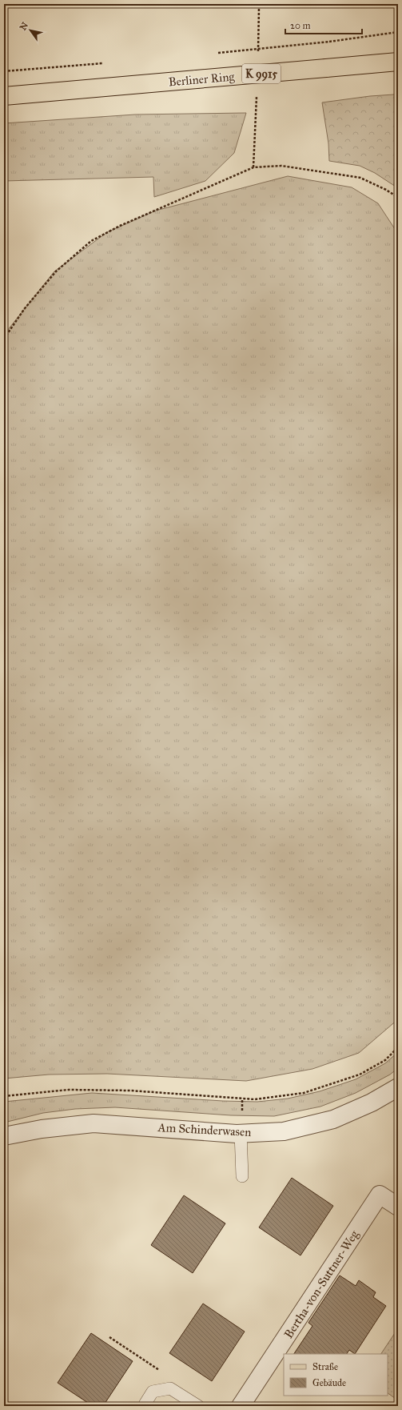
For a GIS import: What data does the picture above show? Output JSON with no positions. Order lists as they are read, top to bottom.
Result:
{
  "streets": {
    "main road": ["K 9915", "Berliner Ring"],
    "street": ["Am Schinderwasen", "Bertha-von-Suttner-Weg"]
  },
  "legend": ["Straße", "Gebäude"],
  "scale_bar": "20 m",
  "north": "top left"
}
